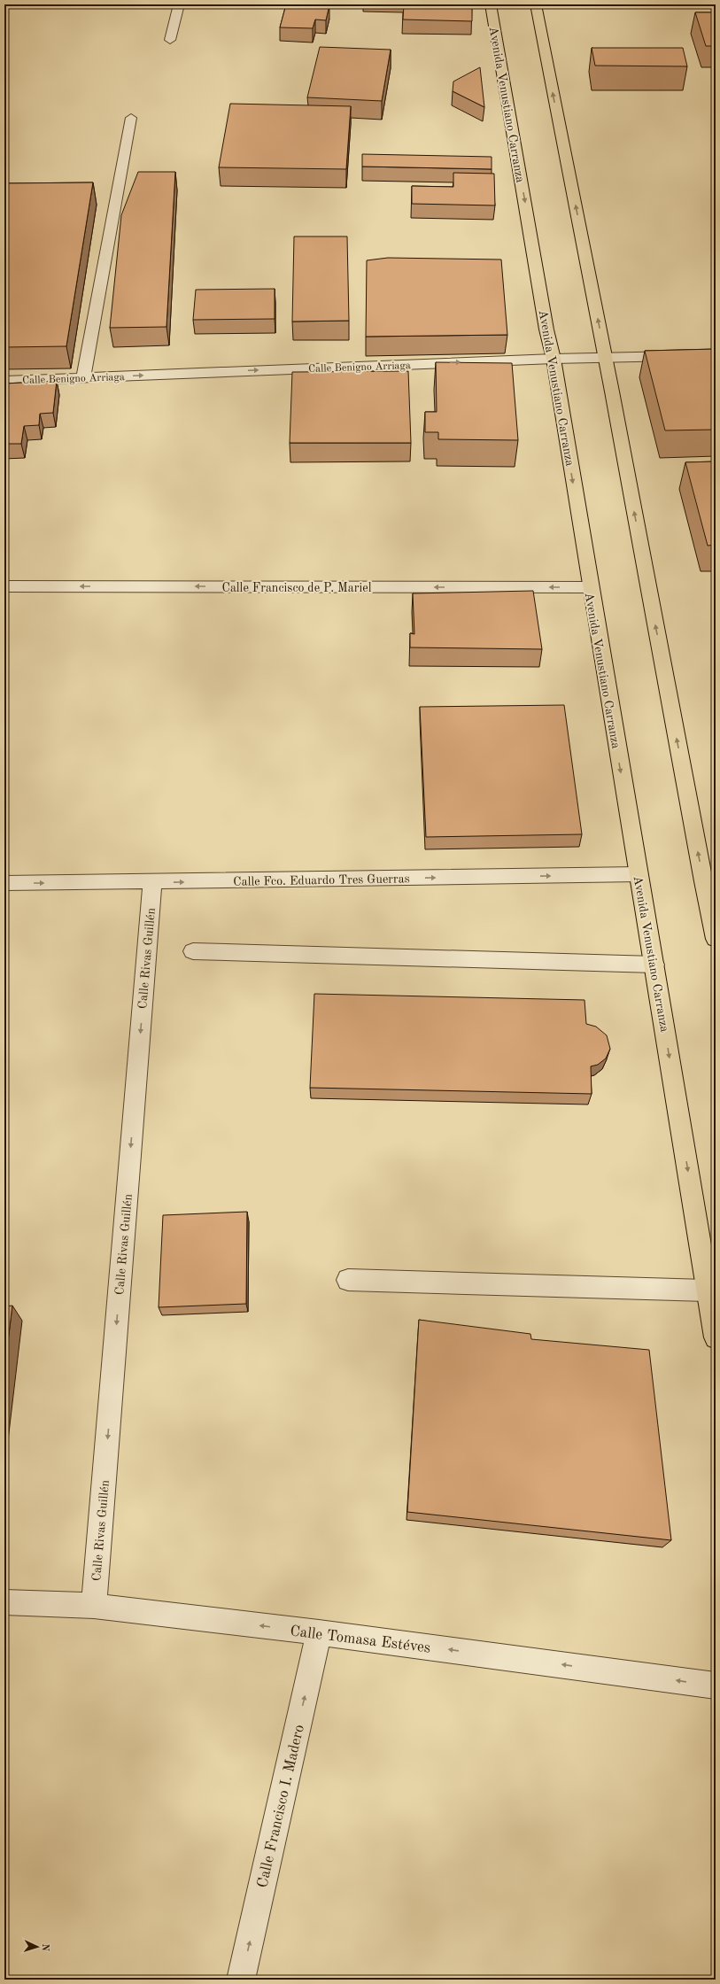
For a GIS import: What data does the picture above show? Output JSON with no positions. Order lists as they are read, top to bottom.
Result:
{
  "streets": {
    "main road": ["Avenida Venustiano Carranza"],
    "street": [
      "Calle Benigno Arriaga",
      "Calle Francisco de P. Mariel",
      "Calle Fco. Eduardo Tres Guerras",
      "Calle Rivas Guillén",
      "Calle Tomasa Estéves",
      "Calle Francisco I. Madero"
    ]
  },
  "crossings": [
    ["Avenida Venustiano Carranza", "Calle Benigno Arriaga"],
    ["Avenida Venustiano Carranza", "Calle Francisco de P. Mariel"],
    ["Avenida Venustiano Carranza", "Calle Fco. Eduardo Tres Guerras"],
    ["Calle Fco. Eduardo Tres Guerras", "Calle Rivas Guillén"],
    ["Calle Rivas Guillén", "Calle Tomasa Estéves"],
    ["Calle Tomasa Estéves", "Calle Francisco I. Madero"]
  ],
  "one_way": [
    "Calle Benigno Arriaga",
    "Calle Francisco de P. Mariel",
    "Calle Rivas Guillén",
    "Calle Tomasa Estéves",
    "Calle Francisco I. Madero"
  ],
  "north": "right"
}
